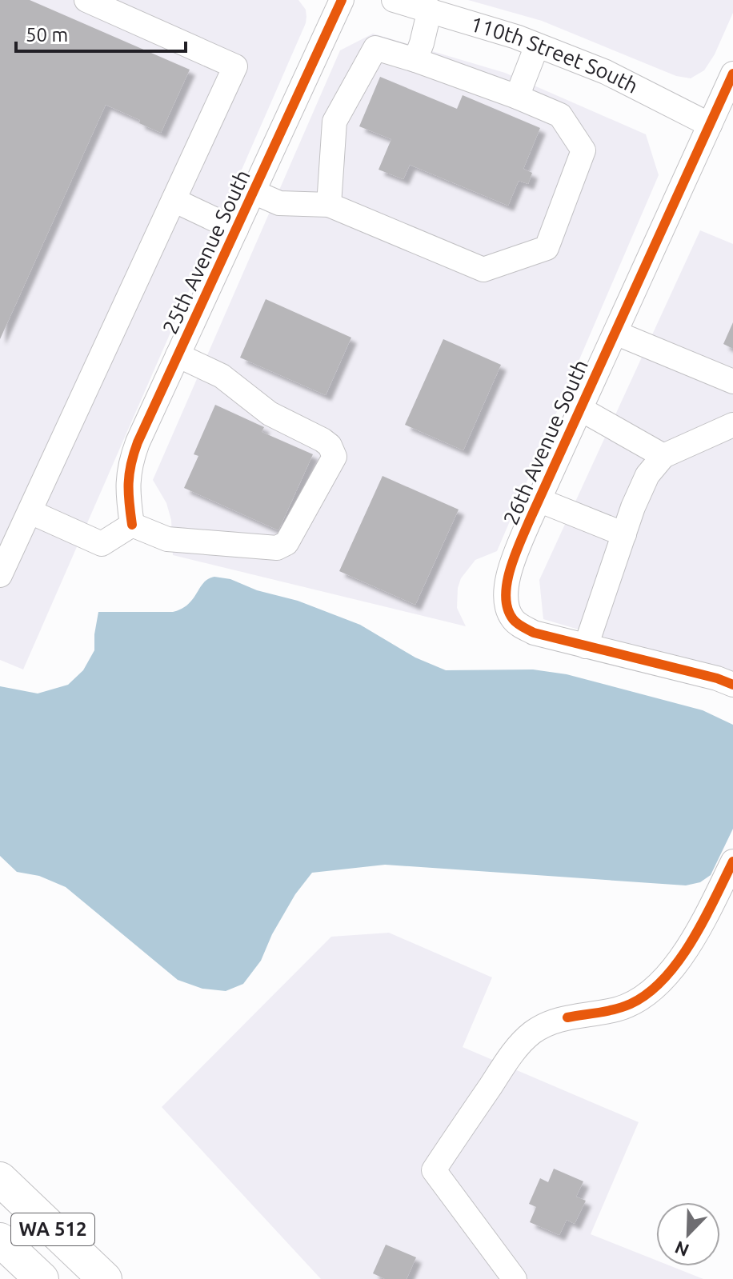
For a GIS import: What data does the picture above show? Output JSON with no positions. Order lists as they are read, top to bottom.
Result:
{
  "streets": {
    "highway": ["WA 512"],
    "street": ["110th Street South", "25th Avenue South", "26th Avenue South"]
  },
  "crossings": [
    ["110th Street South", "26th Avenue South"]
  ],
  "scale_bar": "50 m",
  "north": "bottom left"
}
